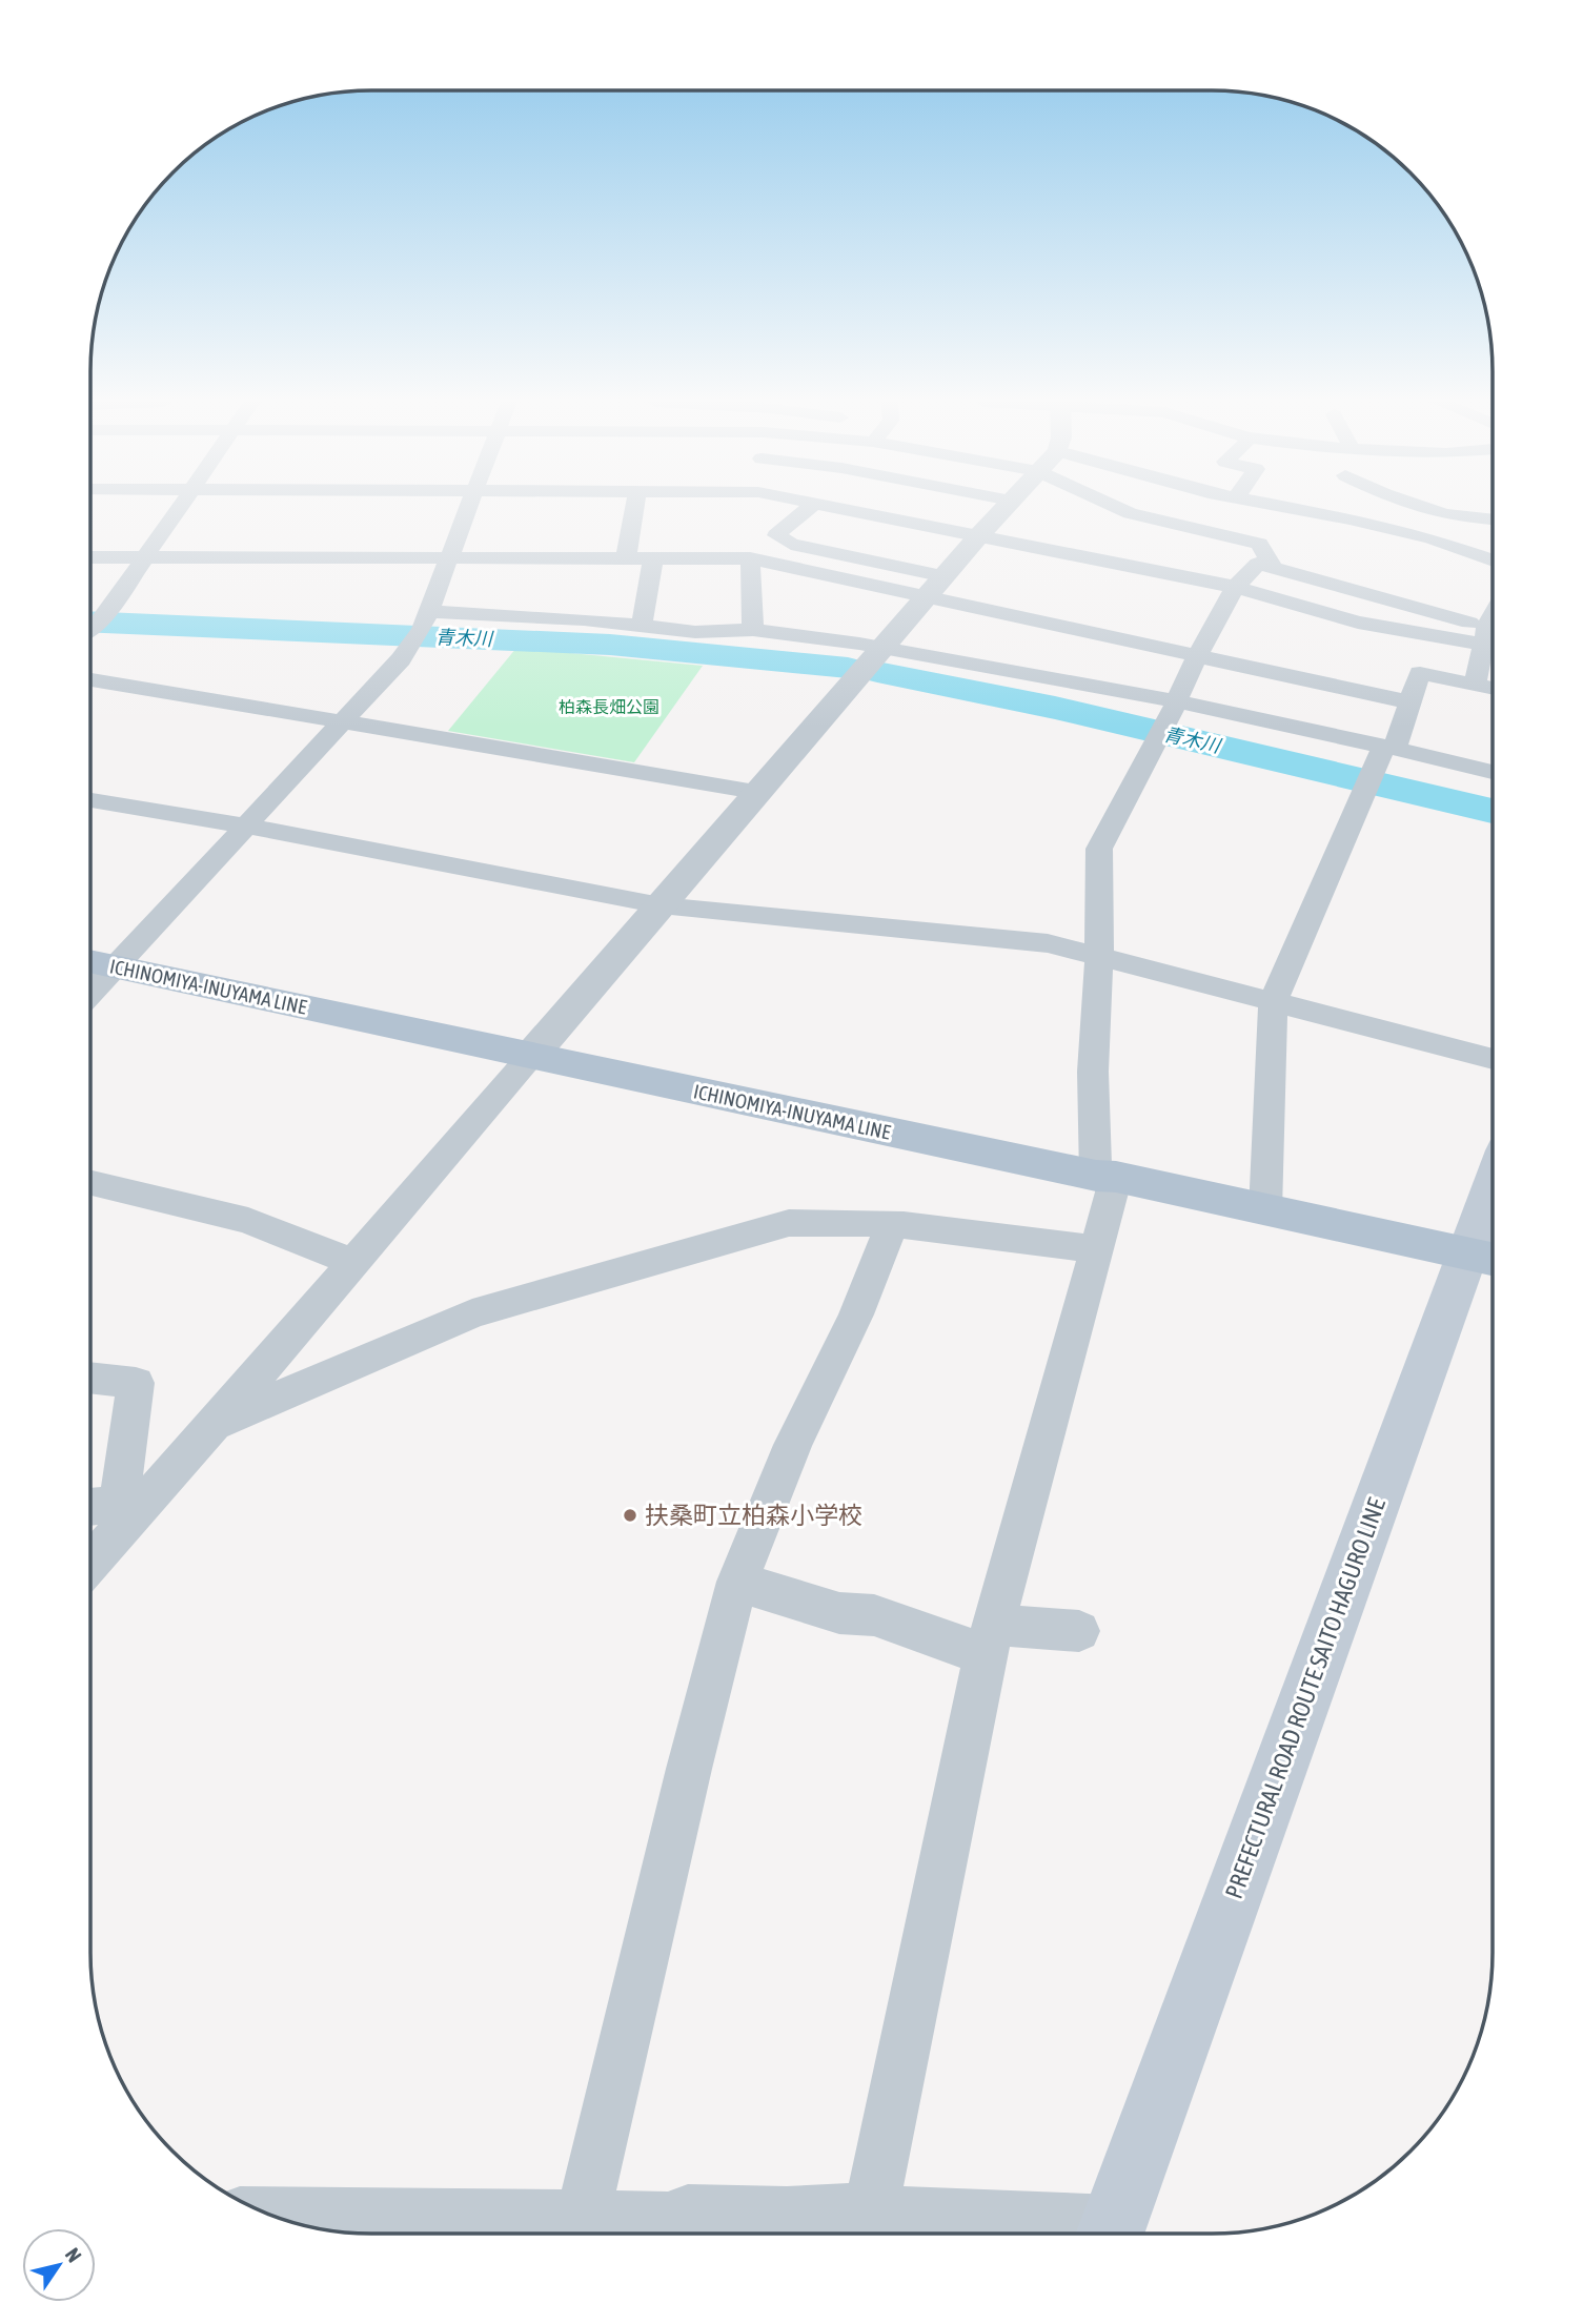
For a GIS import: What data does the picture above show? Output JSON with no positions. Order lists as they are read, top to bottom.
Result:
{
  "streets": {
    "main road": ["ICHINOMIYA-INUYAMA LINE", "PREFECTURAL ROAD ROUTE SAITO HAGURO LINE"]
  },
  "crossings": [
    ["ICHINOMIYA-INUYAMA LINE", "PREFECTURAL ROAD ROUTE SAITO HAGURO LINE"]
  ],
  "water": ["青木川"],
  "parks": ["柏森長畑公園"],
  "places": ["扶桑町立柏森小学校"],
  "north": "top right"
}
